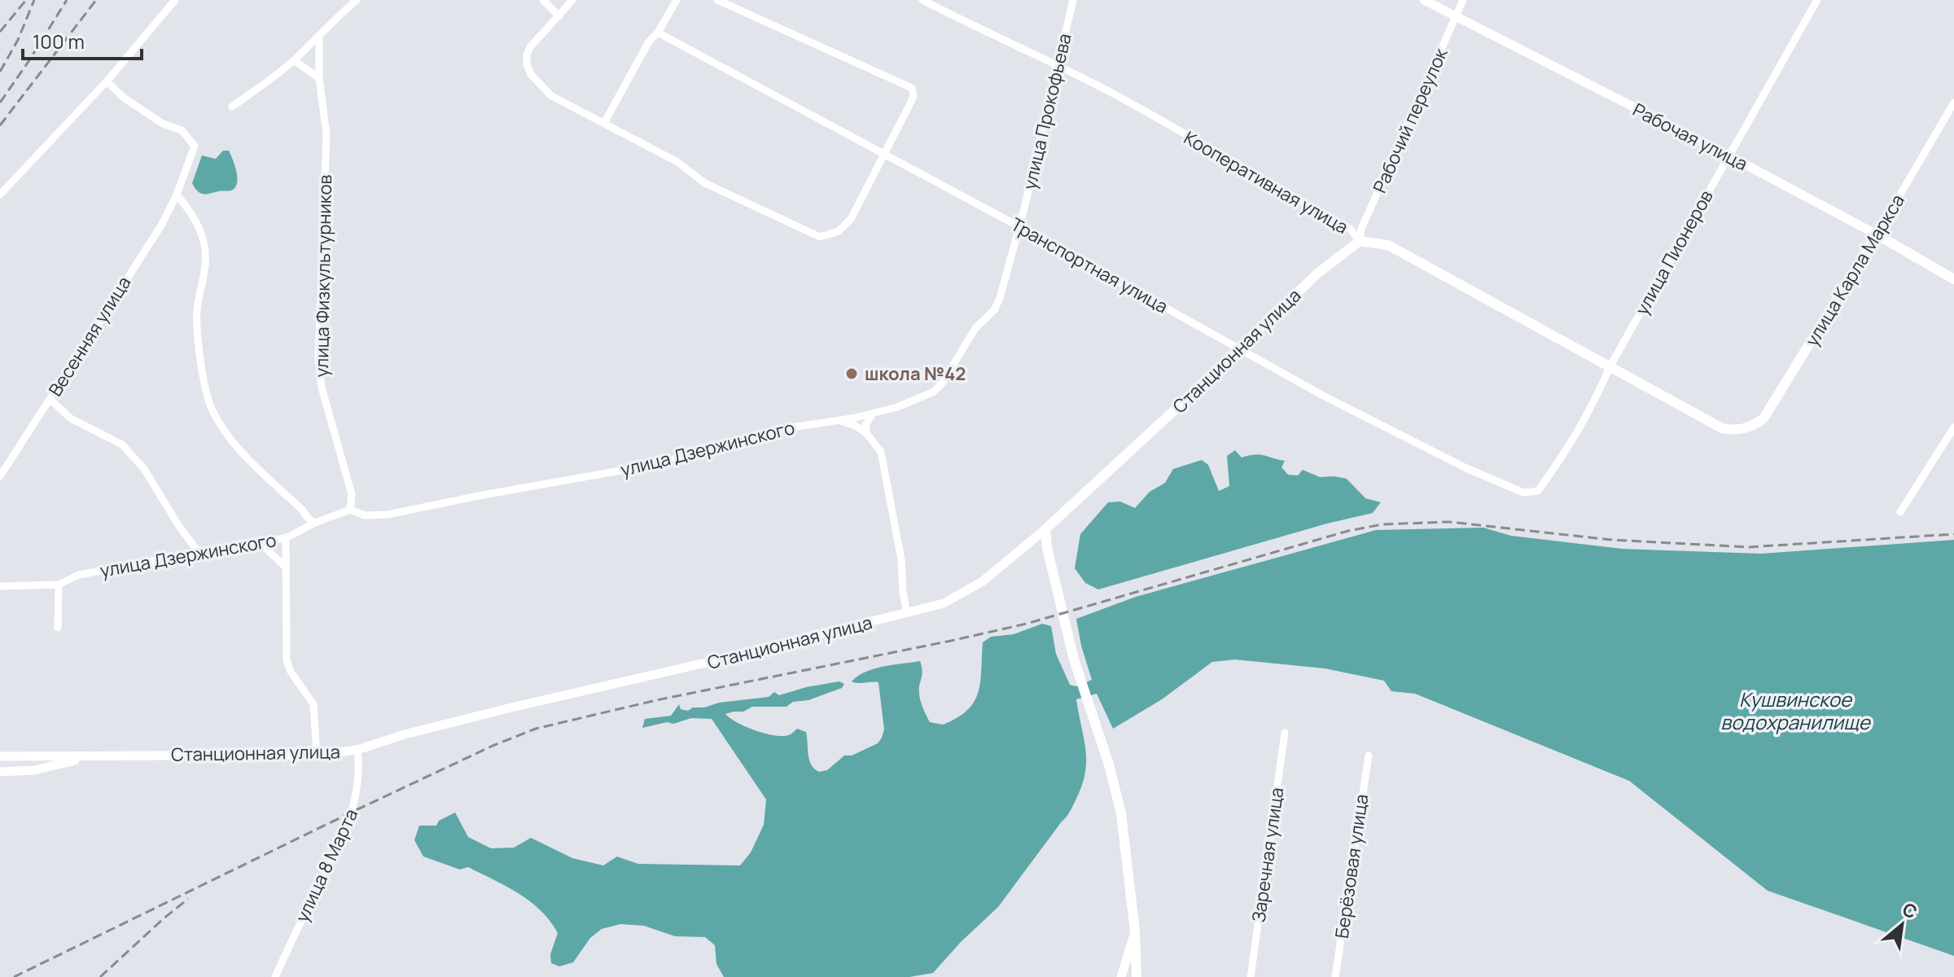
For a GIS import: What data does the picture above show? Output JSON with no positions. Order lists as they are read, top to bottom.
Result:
{
  "streets": {
    "main road": [
      "Рабочая улица",
      "Кооперативная улица",
      "улица Карла Маркса",
      "Станционная улица"
    ],
    "street": [
      "улица Прокофьева",
      "Рабочий переулок",
      "улица Пионеров",
      "Транспортная улица",
      "улица Физкультурников",
      "Весенняя улица",
      "улица Дзержинского",
      "Заречная улица",
      "улица 8 Марта",
      "Берёзовая улица"
    ]
  },
  "crossings": [
    ["улица Прокофьева", "Кооперативная улица"],
    ["улица Прокофьева", "Транспортная улица"],
    ["улица Прокофьева", "улица Дзержинского"],
    ["Рабочий переулок", "Рабочая улица"],
    ["Рабочий переулок", "Кооперативная улица"],
    ["Рабочий переулок", "Станционная улица"],
    ["Рабочая улица", "улица Пионеров"],
    ["Рабочая улица", "улица Карла Маркса"],
    ["Кооперативная улица", "улица Пионеров"],
    ["Кооперативная улица", "улица Карла Маркса"],
    ["Кооперативная улица", "Станционная улица"],
    ["улица Пионеров", "Транспортная улица"],
    ["Транспортная улица", "Станционная улица"],
    ["улица Физкультурников", "улица Дзержинского"],
    ["Станционная улица", "улица 8 Марта"]
  ],
  "water": ["Кушвинское водохранилище"],
  "places": ["школа №42"],
  "scale_bar": "100 m",
  "north": "top right"
}
